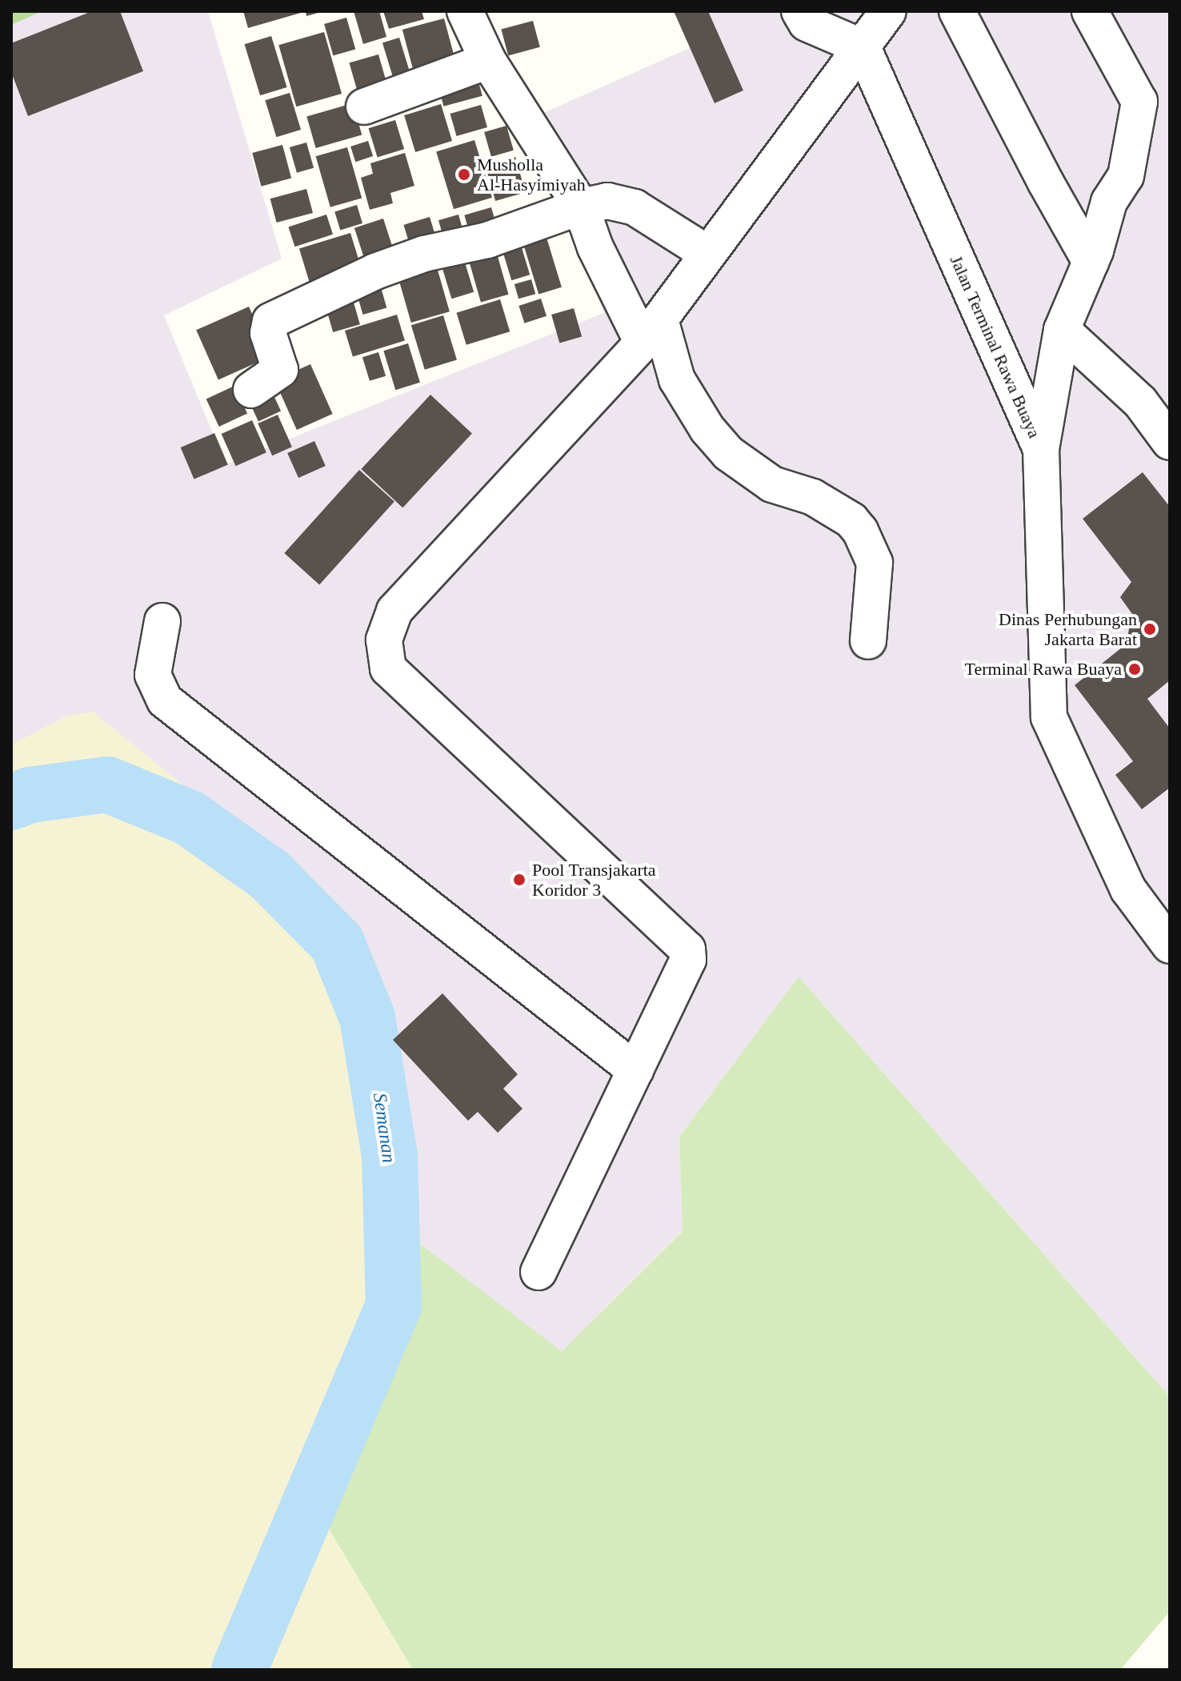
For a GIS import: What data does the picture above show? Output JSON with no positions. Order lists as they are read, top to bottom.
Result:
{
  "streets": {
    "street": ["Jalan Terminal Rawa Buaya"]
  },
  "water": ["Semanan"],
  "places": [
    "Musholla Al-Hasyimiyah",
    "Dinas Perhubungan Jakarta Barat",
    "Terminal Rawa Buaya",
    "Pool Transjakarta Koridor 3"
  ]
}
